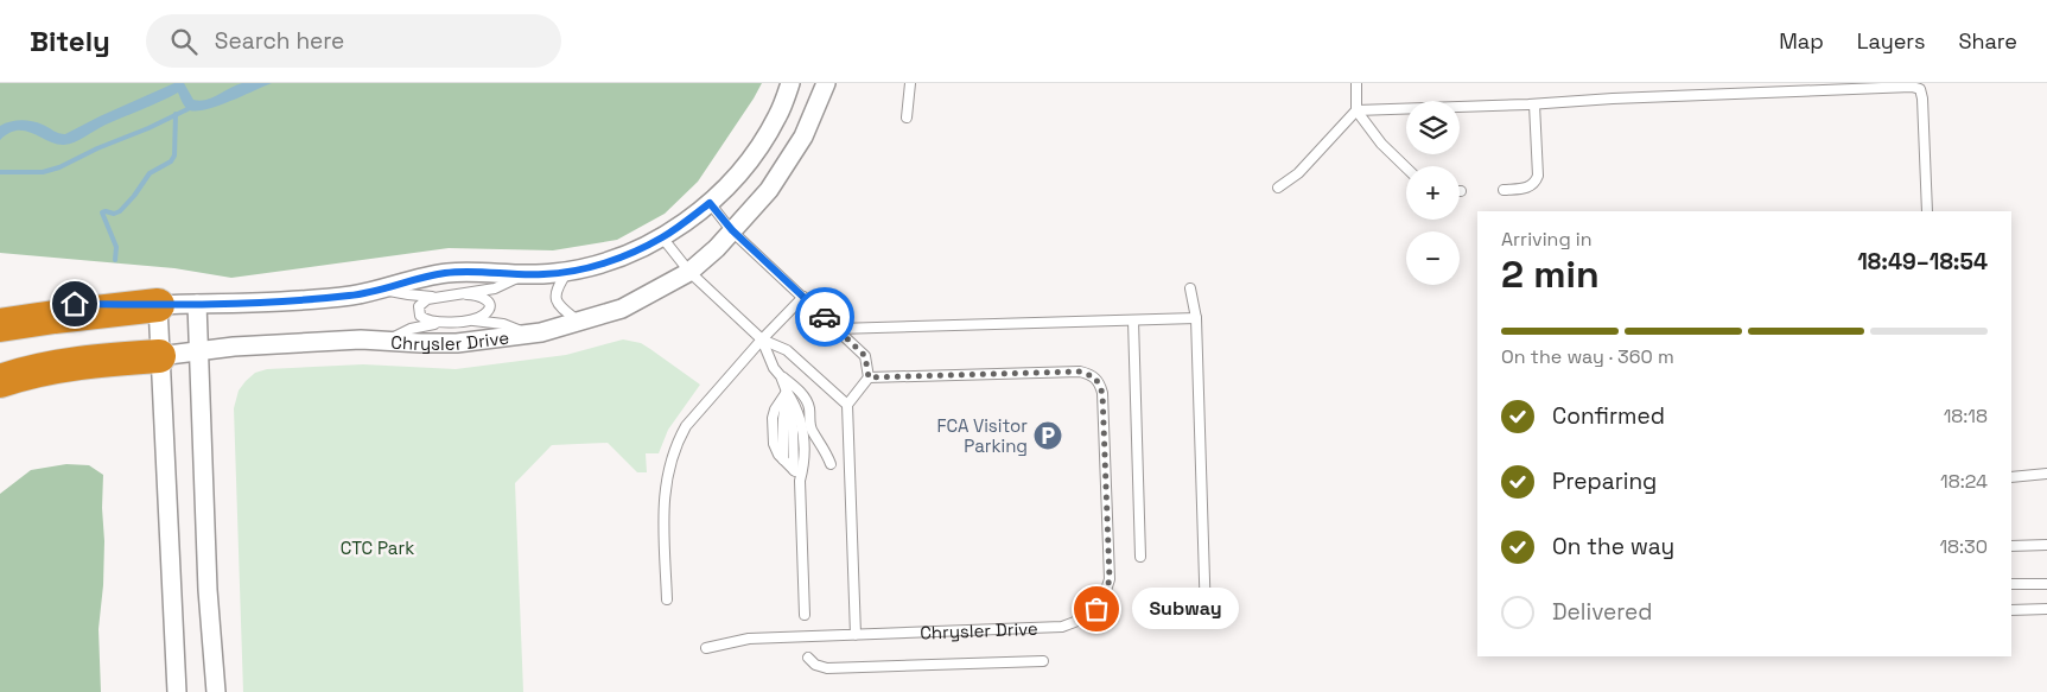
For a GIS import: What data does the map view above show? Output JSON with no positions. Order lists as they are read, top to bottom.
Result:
{
  "streets": {
    "street": ["Chrysler Drive"]
  },
  "parks": ["CTC Park"],
  "places": {
    "parking": ["FCA Visitor Parking"],
    "other": ["Subway"]
  },
  "page": {
    "header": "Bitely",
    "search": "Search here",
    "nav": ["Map", "Layers", "Share"],
    "map_buttons": ["+", "−"],
    "heading": ["2 min", "Arriving in", "18:49–18:54"],
    "bar": "On the way · 360 m",
    "list": [
      ["Confirmed", "18:18"],
      ["Preparing", "18:24"],
      ["On the way", "18:30"],
      "Delivered"
    ],
    "bubble": "Subway"
  }
}
